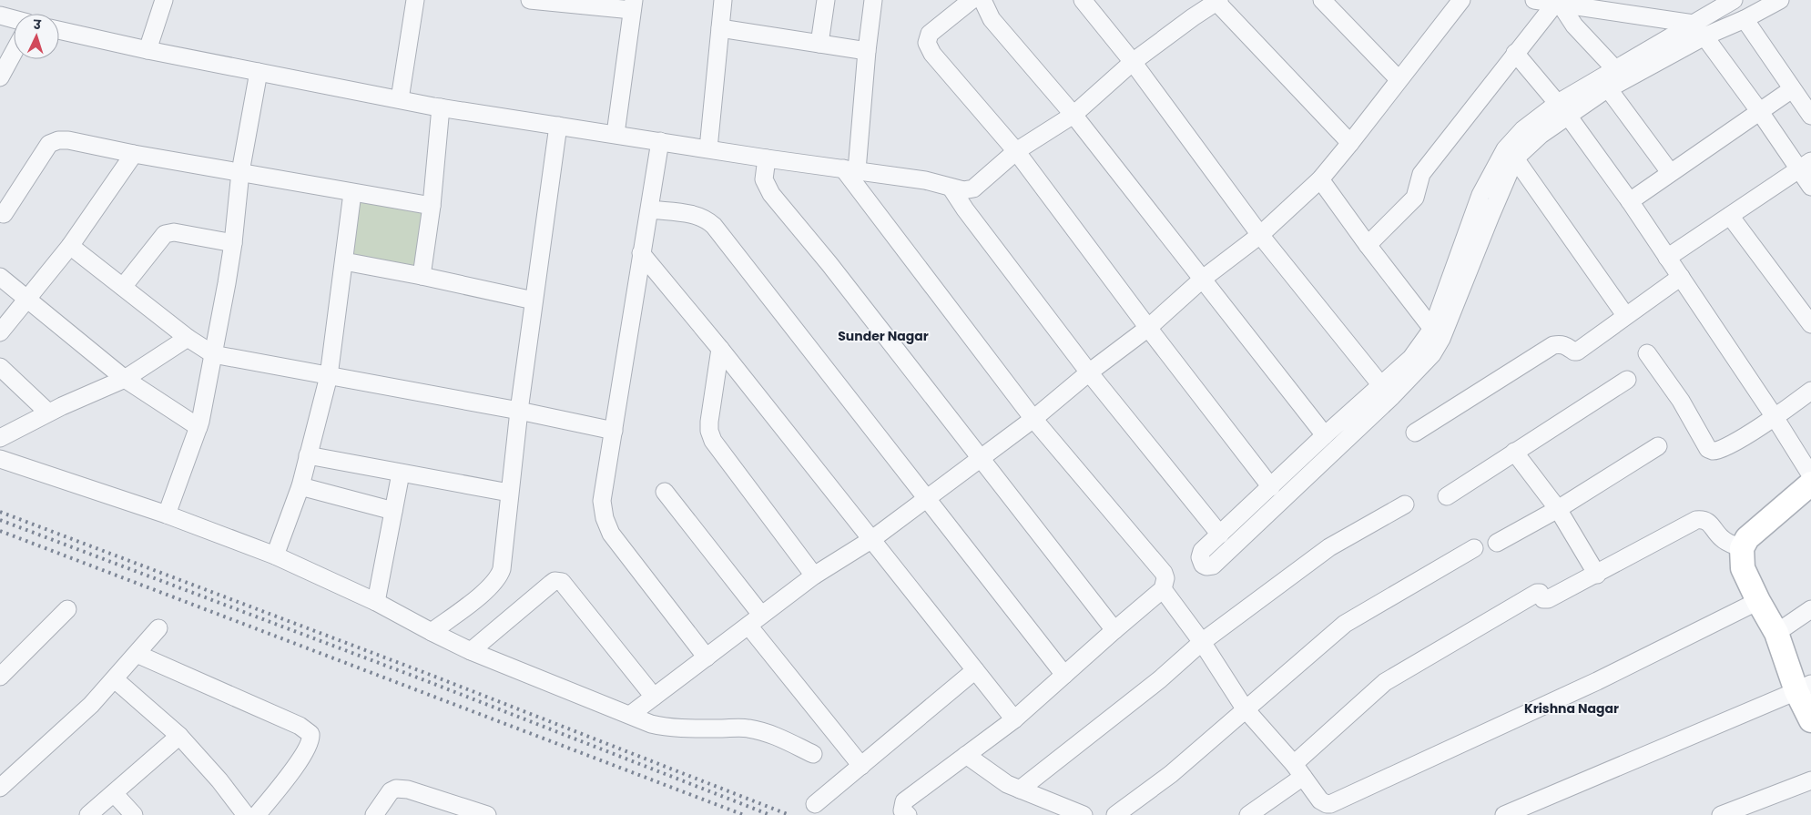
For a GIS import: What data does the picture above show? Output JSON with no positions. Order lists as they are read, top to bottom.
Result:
{
  "districts": ["Sunder Nagar", "Krishna Nagar"],
  "north": "top"
}
